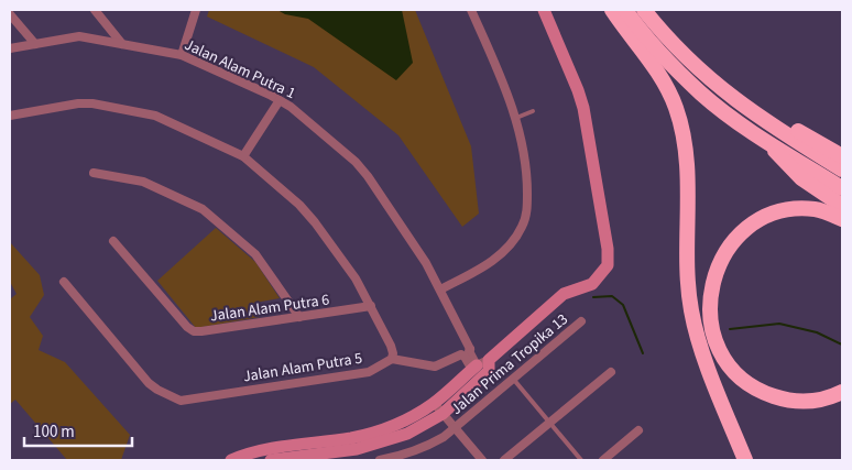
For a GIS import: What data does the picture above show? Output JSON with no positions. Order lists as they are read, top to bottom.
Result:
{
  "streets": {
    "street": [
      "Jalan Alam Putra 1",
      "Jalan Alam Putra 6",
      "Jalan Prima Tropika 13",
      "Jalan Alam Putra 5"
    ]
  },
  "scale_bar": "100 m"
}
